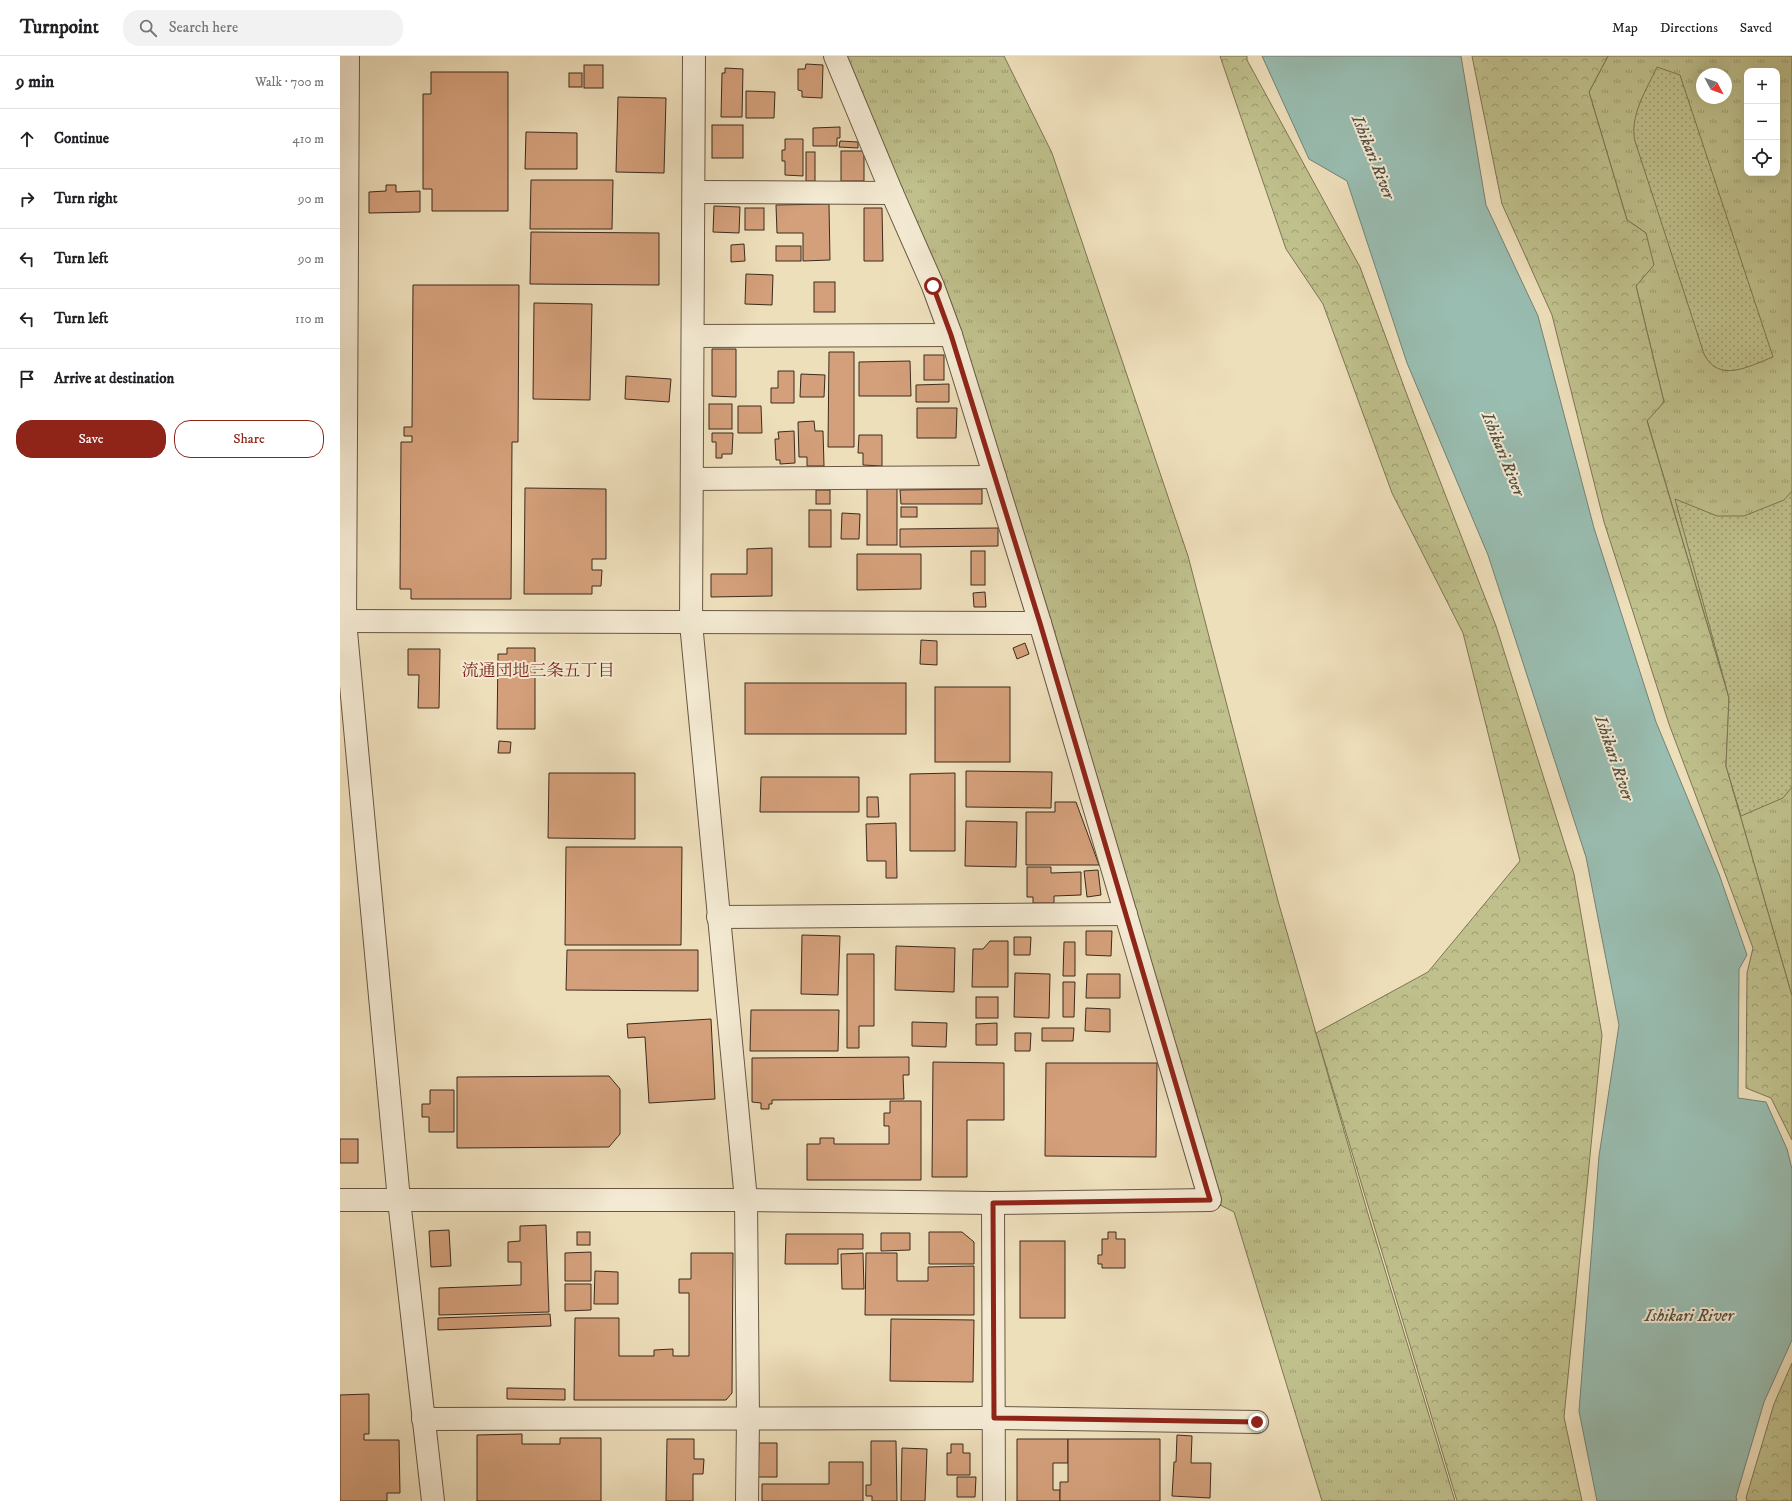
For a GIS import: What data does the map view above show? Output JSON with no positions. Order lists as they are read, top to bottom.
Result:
{
  "districts": ["流通団地三条五丁目"],
  "water": ["Ishikari River"],
  "north": "bottom right",
  "page": {
    "header": "Turnpoint",
    "search": "Search here",
    "nav": ["Map", "Directions", "Saved"],
    "heading": ["9 min", "Walk · 700 m"],
    "map_buttons": ["+", "−"],
    "list": [
      ["Continue", "410 m"],
      ["Turn right", "90 m"],
      ["Turn left", "90 m"],
      ["Turn left", "110 m"],
      "Arrive at destination"
    ],
    "buttons": ["Save", "Share"]
  }
}
